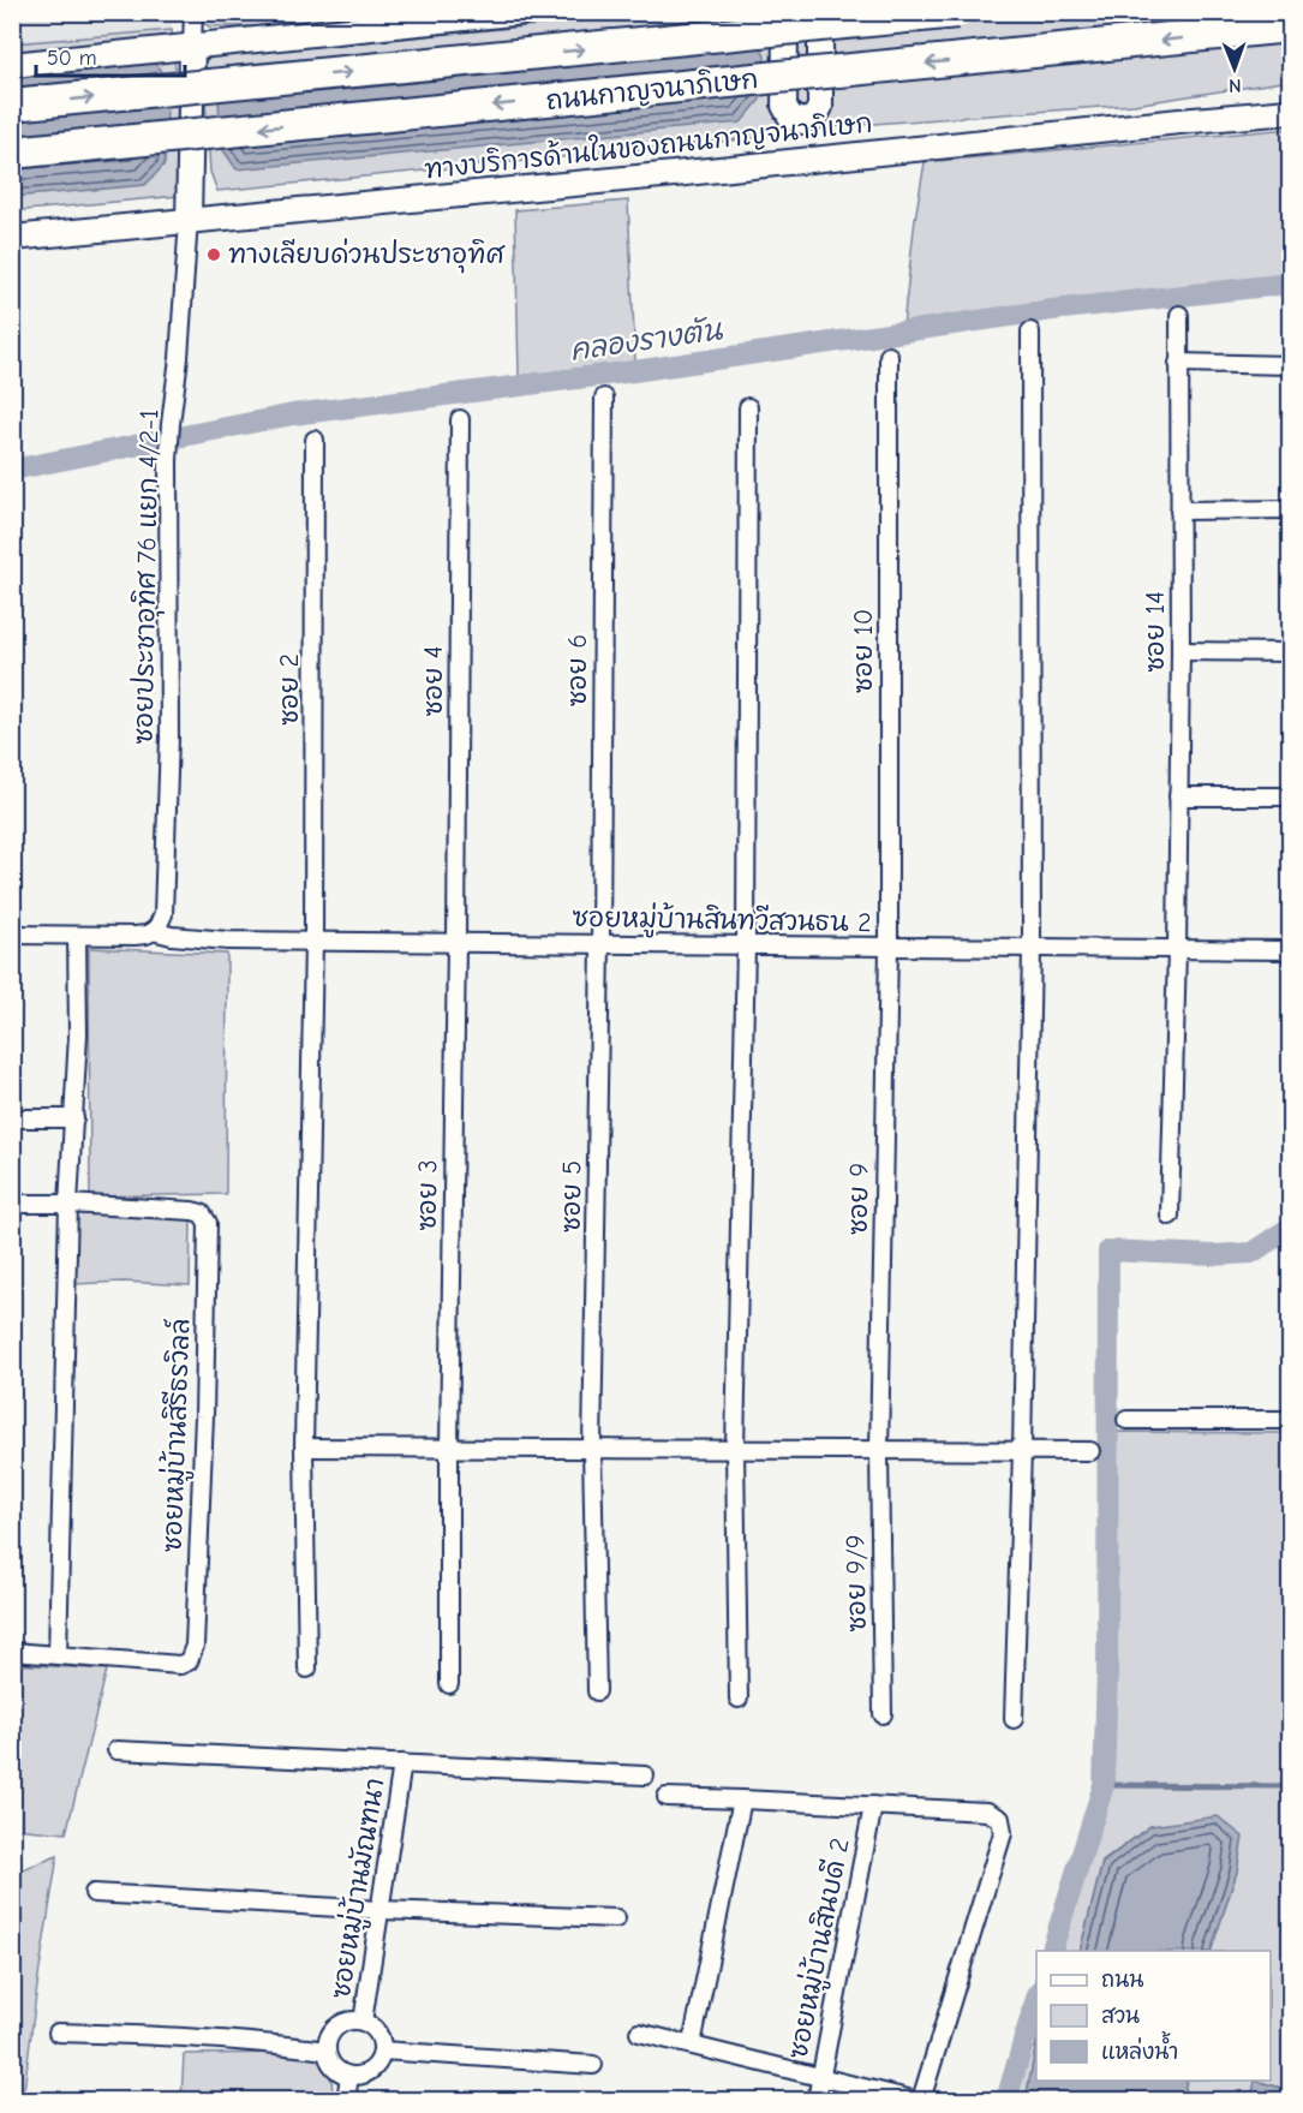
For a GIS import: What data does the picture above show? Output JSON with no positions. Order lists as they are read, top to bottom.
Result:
{
  "streets": {
    "highway": ["ถนนกาญจนาภิเษก"],
    "main road": ["ทางบริการด้านในของถนนกาญจนาภิเษก"],
    "street": [
      "ซอยประชาอุทิศ 76 แยก 4/2-1",
      "ซอย 14",
      "ซอย 10",
      "ซอย 6",
      "ซอย 4",
      "ซอย 2",
      "ซอยหมู่บ้านสินทวีสวนธน 2",
      "ซอย 3",
      "ซอย 5",
      "ซอย 9",
      "ซอยหมู่บ้านสิรีธรวิลล์",
      "ซอย 9/9",
      "ซอยหมู่บ้านมัณฑนา",
      "ซอยหมู่บ้านสินบดี 2"
    ]
  },
  "crossings": [
    ["ทางบริการด้านในของถนนกาญจนาภิเษก", "ซอยประชาอุทิศ 76 แยก 4/2-1"],
    ["ซอยประชาอุทิศ 76 แยก 4/2-1", "ซอยหมู่บ้านสินทวีสวนธน 2"],
    ["ซอย 14", "ซอยหมู่บ้านสินทวีสวนธน 2"],
    ["ซอย 10", "ซอยหมู่บ้านสินทวีสวนธน 2"],
    ["ซอย 10", "ซอย 9"],
    ["ซอย 6", "ซอยหมู่บ้านสินทวีสวนธน 2"],
    ["ซอย 6", "ซอย 5"],
    ["ซอย 4", "ซอยหมู่บ้านสินทวีสวนธน 2"],
    ["ซอย 4", "ซอย 3"],
    ["ซอย 2", "ซอยหมู่บ้านสินทวีสวนธน 2"],
    ["ซอยหมู่บ้านสินทวีสวนธน 2", "ซอย 3"],
    ["ซอยหมู่บ้านสินทวีสวนธน 2", "ซอย 5"],
    ["ซอยหมู่บ้านสินทวีสวนธน 2", "ซอย 9"],
    ["ซอย 9", "ซอย 9/9"]
  ],
  "water": ["คลองรางตัน"],
  "places": ["ทางเลียบด่วนประชาอุทิศ"],
  "legend": ["ถนน", "สวน", "แหล่งน้ำ"],
  "scale_bar": "50 m",
  "north": "bottom"
}
